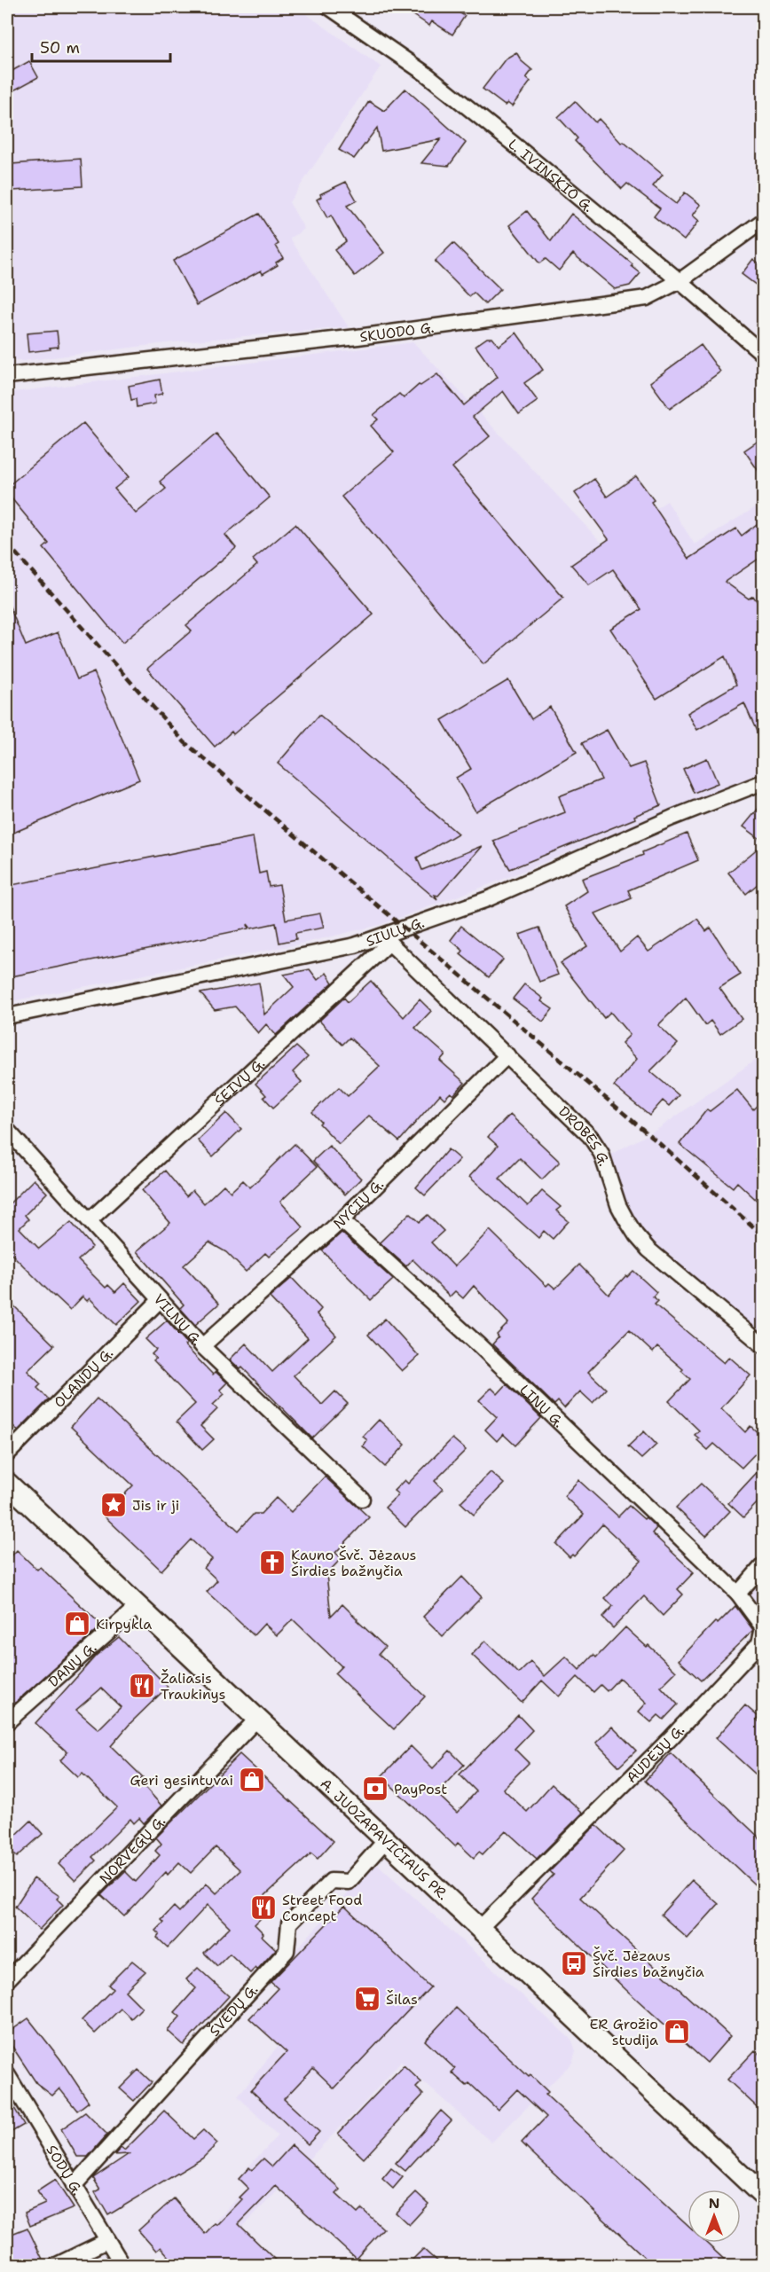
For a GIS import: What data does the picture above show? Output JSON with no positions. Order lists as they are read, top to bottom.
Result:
{
  "streets": {
    "main road": ["A. JUOZAPAVIČIAUS PR."],
    "street": [
      "L. IVINSKIO G.",
      "SKUODO G.",
      "SIŪLŲ G.",
      "ŠEIVŲ G.",
      "DROBĖS G.",
      "NYČIŲ G.",
      "VILNŲ G.",
      "OLANDŲ G.",
      "LINŲ G.",
      "DANŲ G.",
      "AUDĖJŲ G.",
      "NORVEGŲ G.",
      "ŠVEDŲ G.",
      "SODŲ G."
    ]
  },
  "crossings": [
    ["L. IVINSKIO G.", "SKUODO G."],
    ["SIŪLŲ G.", "ŠEIVŲ G."],
    ["SIŪLŲ G.", "DROBĖS G."],
    ["ŠEIVŲ G.", "DROBĖS G."],
    ["ŠEIVŲ G.", "VILNŲ G."],
    ["DROBĖS G.", "NYČIŲ G."],
    ["NYČIŲ G.", "VILNŲ G."],
    ["NYČIŲ G.", "LINŲ G."],
    ["VILNŲ G.", "OLANDŲ G."],
    ["LINŲ G.", "AUDĖJŲ G."],
    ["DANŲ G.", "A. JUOZAPAVIČIAUS PR."],
    ["AUDĖJŲ G.", "A. JUOZAPAVIČIAUS PR."],
    ["A. JUOZAPAVIČIAUS PR.", "NORVEGŲ G."],
    ["A. JUOZAPAVIČIAUS PR.", "ŠVEDŲ G."],
    ["ŠVEDŲ G.", "SODŲ G."]
  ],
  "places": {
    "place": ["Jis ir ji"],
    "church": ["Kauno Švč. Jėzaus Širdies bažnyčia"],
    "shop": ["Kirpykla", "Geri gesintuvai", "ER Grožio studija"],
    "restaurant": ["Žaliasis Traukinys", "Street Food Concept"],
    "bank": ["PayPost"],
    "bus stop": ["Švč. Jėzaus Širdies bažnyčia"],
    "supermarket": ["Šilas"]
  },
  "scale_bar": "50 m",
  "north": "top"
}
